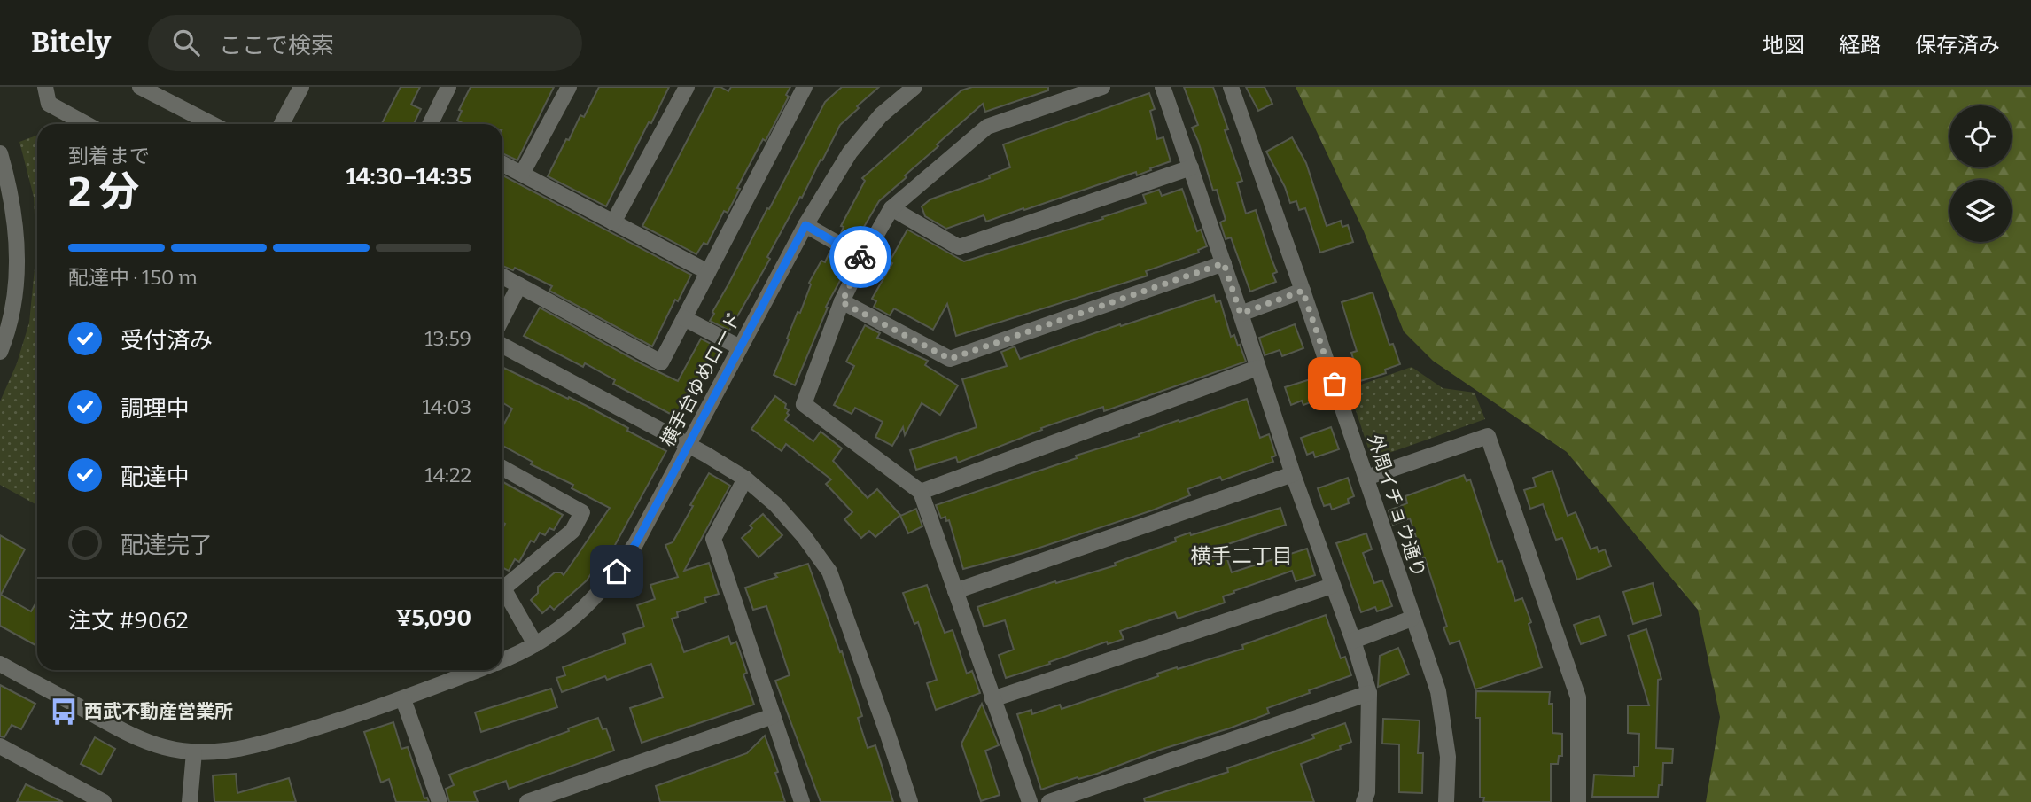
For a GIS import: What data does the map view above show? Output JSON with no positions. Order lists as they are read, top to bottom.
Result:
{
  "streets": {
    "street": ["横手台ゆめロード", "外周イチョウ通り"]
  },
  "districts": ["横手二丁目"],
  "places": {
    "bus stop": ["西武不動産営業所"]
  },
  "page": {
    "header": "Bitely",
    "search": "ここで検索",
    "nav": ["地図", "経路", "保存済み"],
    "heading": ["2 分", "到着まで", "14:30–14:35"],
    "panel": ["注文 #9062", "¥5,090"],
    "bar": "配達中 · 150 m",
    "list": [
      ["受付済み", "13:59"],
      ["調理中", "14:03"],
      ["配達中", "14:22"],
      "配達完了"
    ]
  }
}
